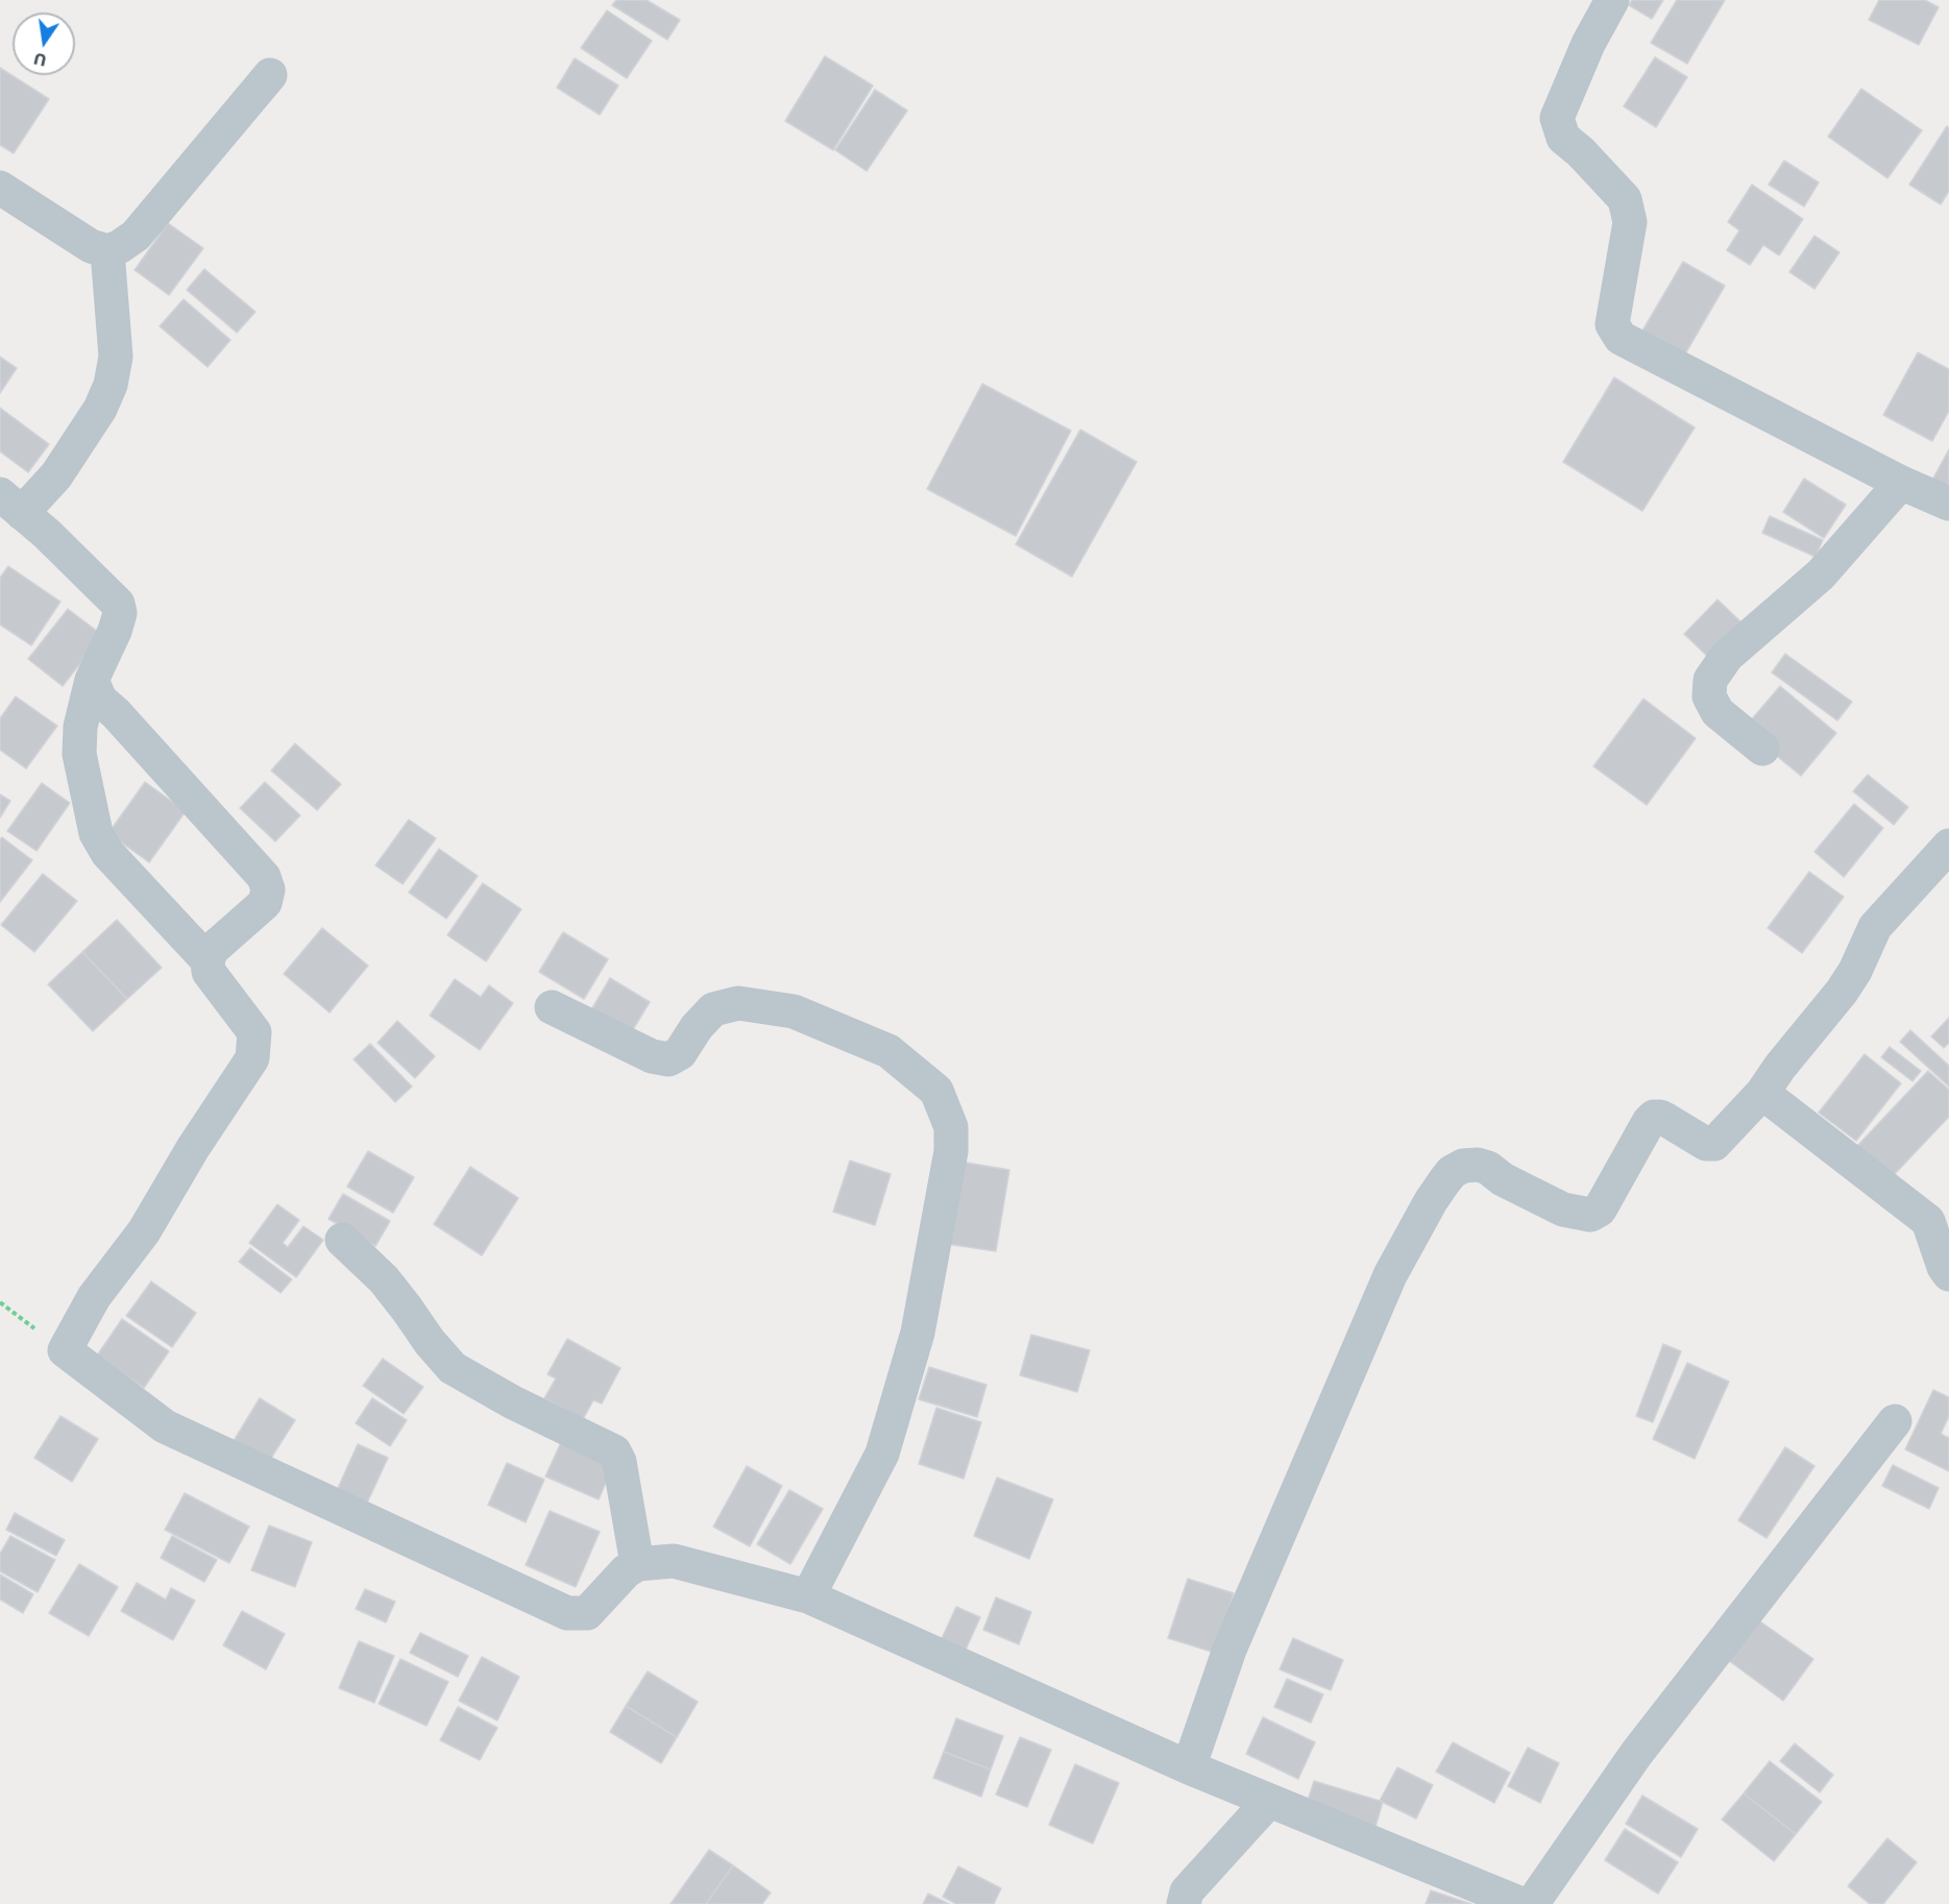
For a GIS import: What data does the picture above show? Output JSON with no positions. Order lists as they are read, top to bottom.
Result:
{
  "north": "bottom"
}
